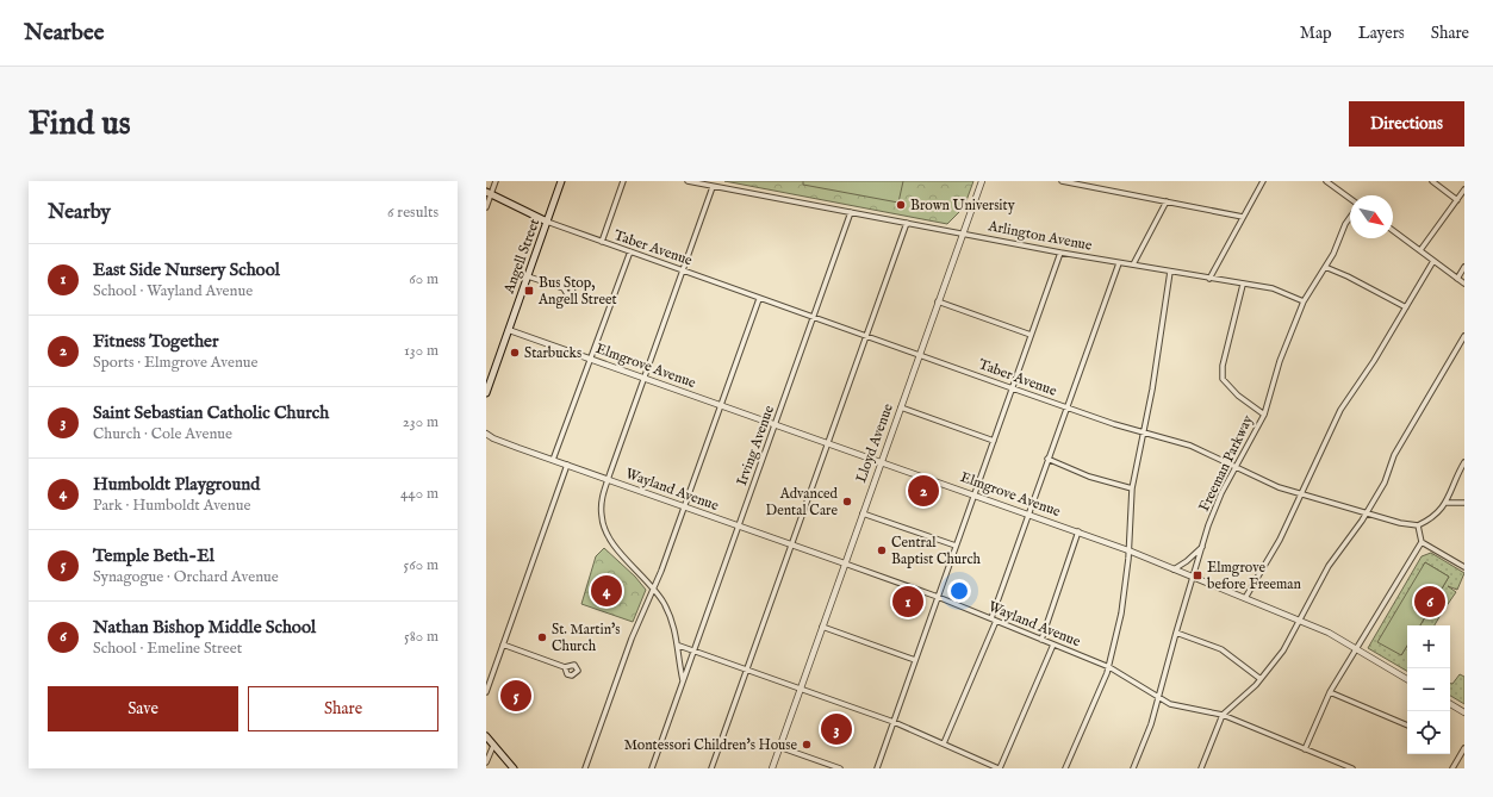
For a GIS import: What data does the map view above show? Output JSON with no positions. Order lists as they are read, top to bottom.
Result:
{
  "streets": {
    "main road": ["Angell Street"],
    "street": [
      "Arlington Avenue",
      "Taber Avenue",
      "Elmgrove Avenue",
      "Lloyd Avenue",
      "Irving Avenue",
      "Freeman Parkway",
      "Wayland Avenue"
    ]
  },
  "crossings": [
    ["Arlington Avenue", "Lloyd Avenue"],
    ["Arlington Avenue", "Irving Avenue"],
    ["Arlington Avenue", "Freeman Parkway"],
    ["Taber Avenue", "Angell Street"],
    ["Taber Avenue", "Lloyd Avenue"],
    ["Taber Avenue", "Irving Avenue"],
    ["Taber Avenue", "Freeman Parkway"],
    ["Angell Street", "Elmgrove Avenue"],
    ["Elmgrove Avenue", "Lloyd Avenue"],
    ["Elmgrove Avenue", "Irving Avenue"],
    ["Elmgrove Avenue", "Freeman Parkway"],
    ["Lloyd Avenue", "Wayland Avenue"],
    ["Irving Avenue", "Wayland Avenue"],
    ["Freeman Parkway", "Wayland Avenue"]
  ],
  "places": {
    "other": [
      "Brown University",
      "Starbucks",
      "Advanced Dental Care",
      "Central Baptist Church",
      "St. Martin's Church",
      "Montessori Children's House"
    ],
    "transit": ["Bus Stop, Angell Street", "Elmgrove before Freeman"]
  },
  "north": "bottom right",
  "page": {
    "header": "Nearbee",
    "nav": ["Map", "Layers", "Share"],
    "buttons": [
      "Directions",
      ["Save", "Share"]
    ],
    "title": "Find us",
    "heading": ["Nearby", "6 results"],
    "list": [
      {
        "mark": "1",
        "name": "East Side Nursery School",
        "note": "School · Wayland Avenue",
        "value": "60 m"
      },
      {
        "mark": "2",
        "name": "Fitness Together",
        "note": "Sports · Elmgrove Avenue",
        "value": "130 m"
      },
      {
        "mark": "3",
        "name": "Saint Sebastian Catholic Church",
        "note": "Church · Cole Avenue",
        "value": "230 m"
      },
      {
        "mark": "4",
        "name": "Humboldt Playground",
        "note": "Park · Humboldt Avenue",
        "value": "440 m"
      },
      {
        "mark": "5",
        "name": "Temple Beth-El",
        "note": "Synagogue · Orchard Avenue",
        "value": "560 m"
      },
      {
        "mark": "6",
        "name": "Nathan Bishop Middle School",
        "note": "School · Emeline Street",
        "value": "580 m"
      }
    ],
    "pins": [
      "2",
      "4",
      "1",
      "6",
      "5",
      "3"
    ],
    "map_buttons": ["+", "−"]
  }
}
